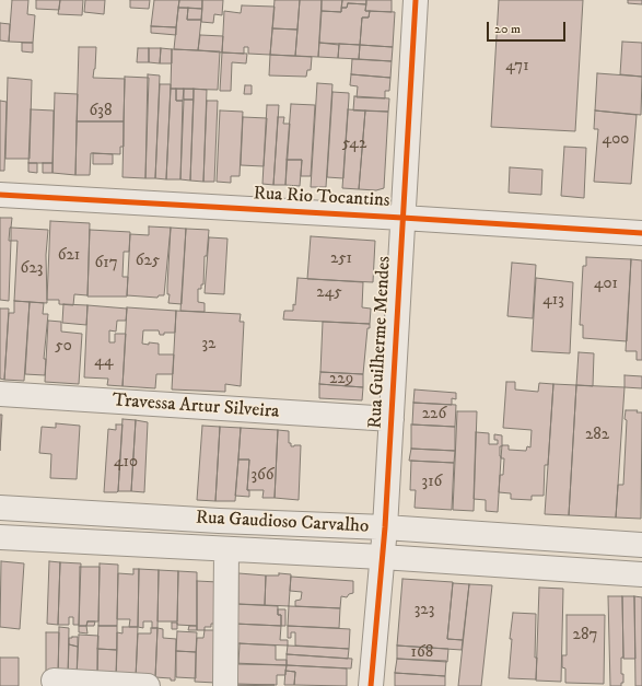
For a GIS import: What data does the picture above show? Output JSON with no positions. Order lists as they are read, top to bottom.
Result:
{
  "streets": {
    "street": [
      "Rua Rio Tocantins",
      "Rua Guilherme Mendes",
      "Travessa Artur Silveira",
      "Rua Gaudioso Carvalho"
    ]
  },
  "crossings": [
    ["Rua Rio Tocantins", "Rua Guilherme Mendes"],
    ["Rua Guilherme Mendes", "Travessa Artur Silveira"],
    ["Rua Guilherme Mendes", "Rua Gaudioso Carvalho"]
  ],
  "house_numbers": [
    "471",
    "638",
    "400",
    "542",
    "621",
    "251",
    "625",
    "617",
    "623",
    "401",
    "245",
    "413",
    "32",
    "50",
    "44",
    "229",
    "226",
    "282",
    "410",
    "366",
    "316",
    "323",
    "287",
    "168"
  ],
  "scale_bar": "20 m"
}
